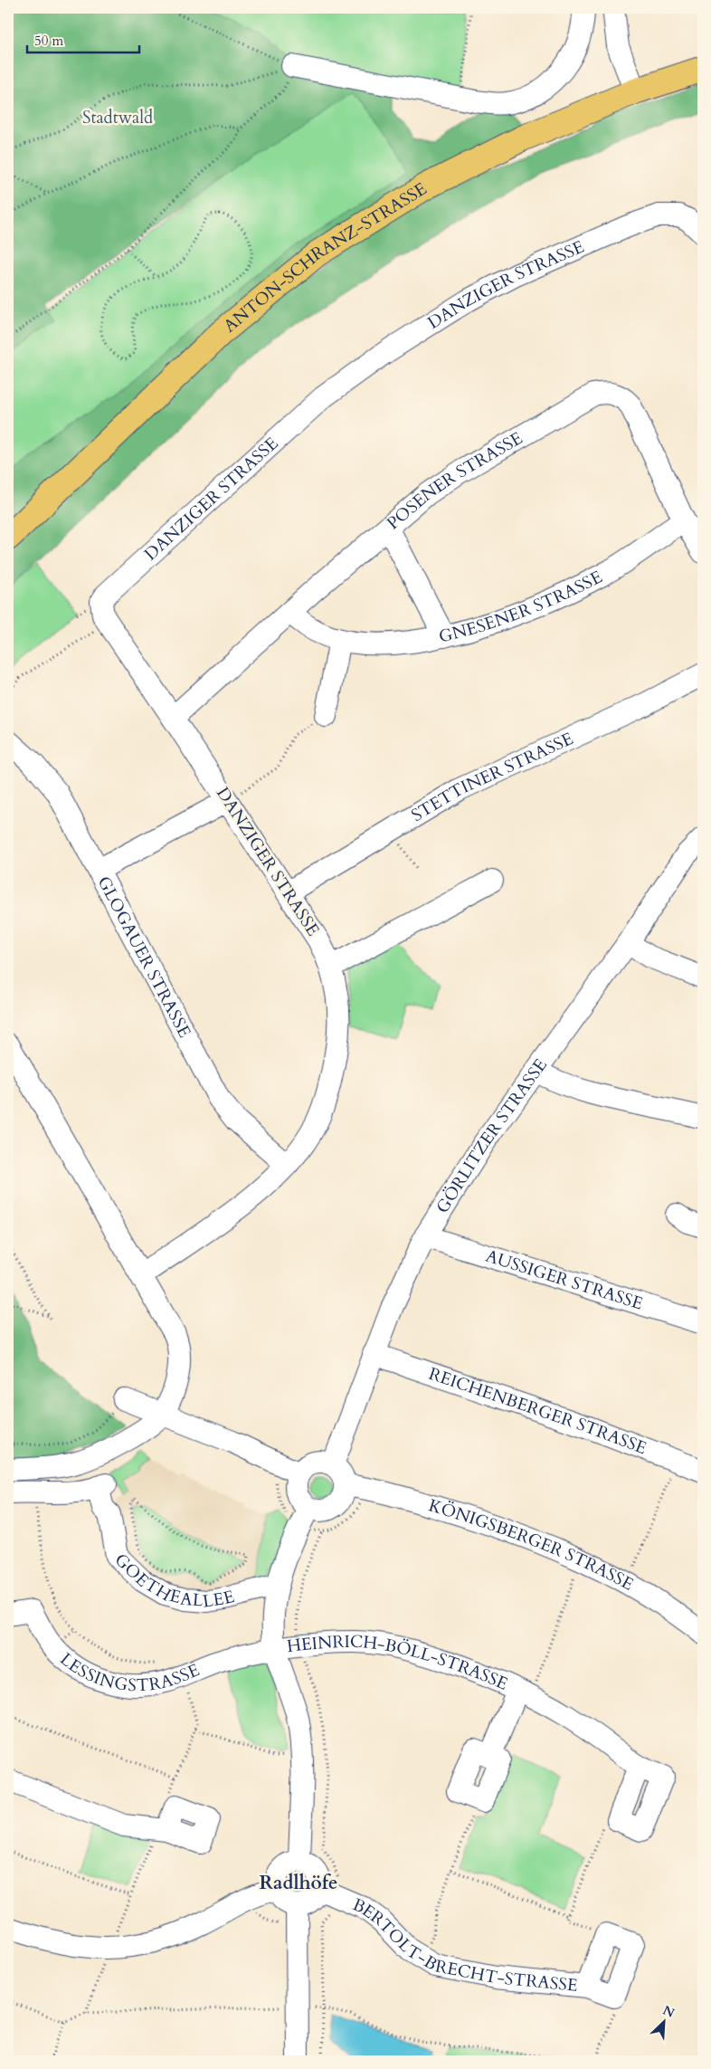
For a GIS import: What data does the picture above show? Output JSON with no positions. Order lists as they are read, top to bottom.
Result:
{
  "streets": {
    "main road": ["ANTON-SCHRANZ-STRASSE"],
    "street": [
      "DANZIGER STRASSE",
      "POSENER STRASSE",
      "GNESENER STRASSE",
      "STETTINER STRASSE",
      "GLOGAUER STRASSE",
      "GÖRLITZER STRASSE",
      "AUSSIGER STRASSE",
      "REICHENBERGER STRASSE",
      "KÖNIGSBERGER STRASSE",
      "GOETHEALLEE",
      "LESSINGSTRASSE",
      "HEINRICH-BÖLL-STRASSE",
      "BERTOLT-BRECHT-STRASSE"
    ]
  },
  "crossings": [
    ["DANZIGER STRASSE", "POSENER STRASSE"],
    ["DANZIGER STRASSE", "STETTINER STRASSE"],
    ["DANZIGER STRASSE", "GLOGAUER STRASSE"],
    ["POSENER STRASSE", "GNESENER STRASSE"],
    ["GÖRLITZER STRASSE", "AUSSIGER STRASSE"],
    ["GÖRLITZER STRASSE", "REICHENBERGER STRASSE"],
    ["GÖRLITZER STRASSE", "KÖNIGSBERGER STRASSE"],
    ["LESSINGSTRASSE", "HEINRICH-BÖLL-STRASSE"]
  ],
  "districts": ["Radlhöfe"],
  "parks": ["Stadtwald"],
  "scale_bar": "50 m",
  "north": "top right"
}
